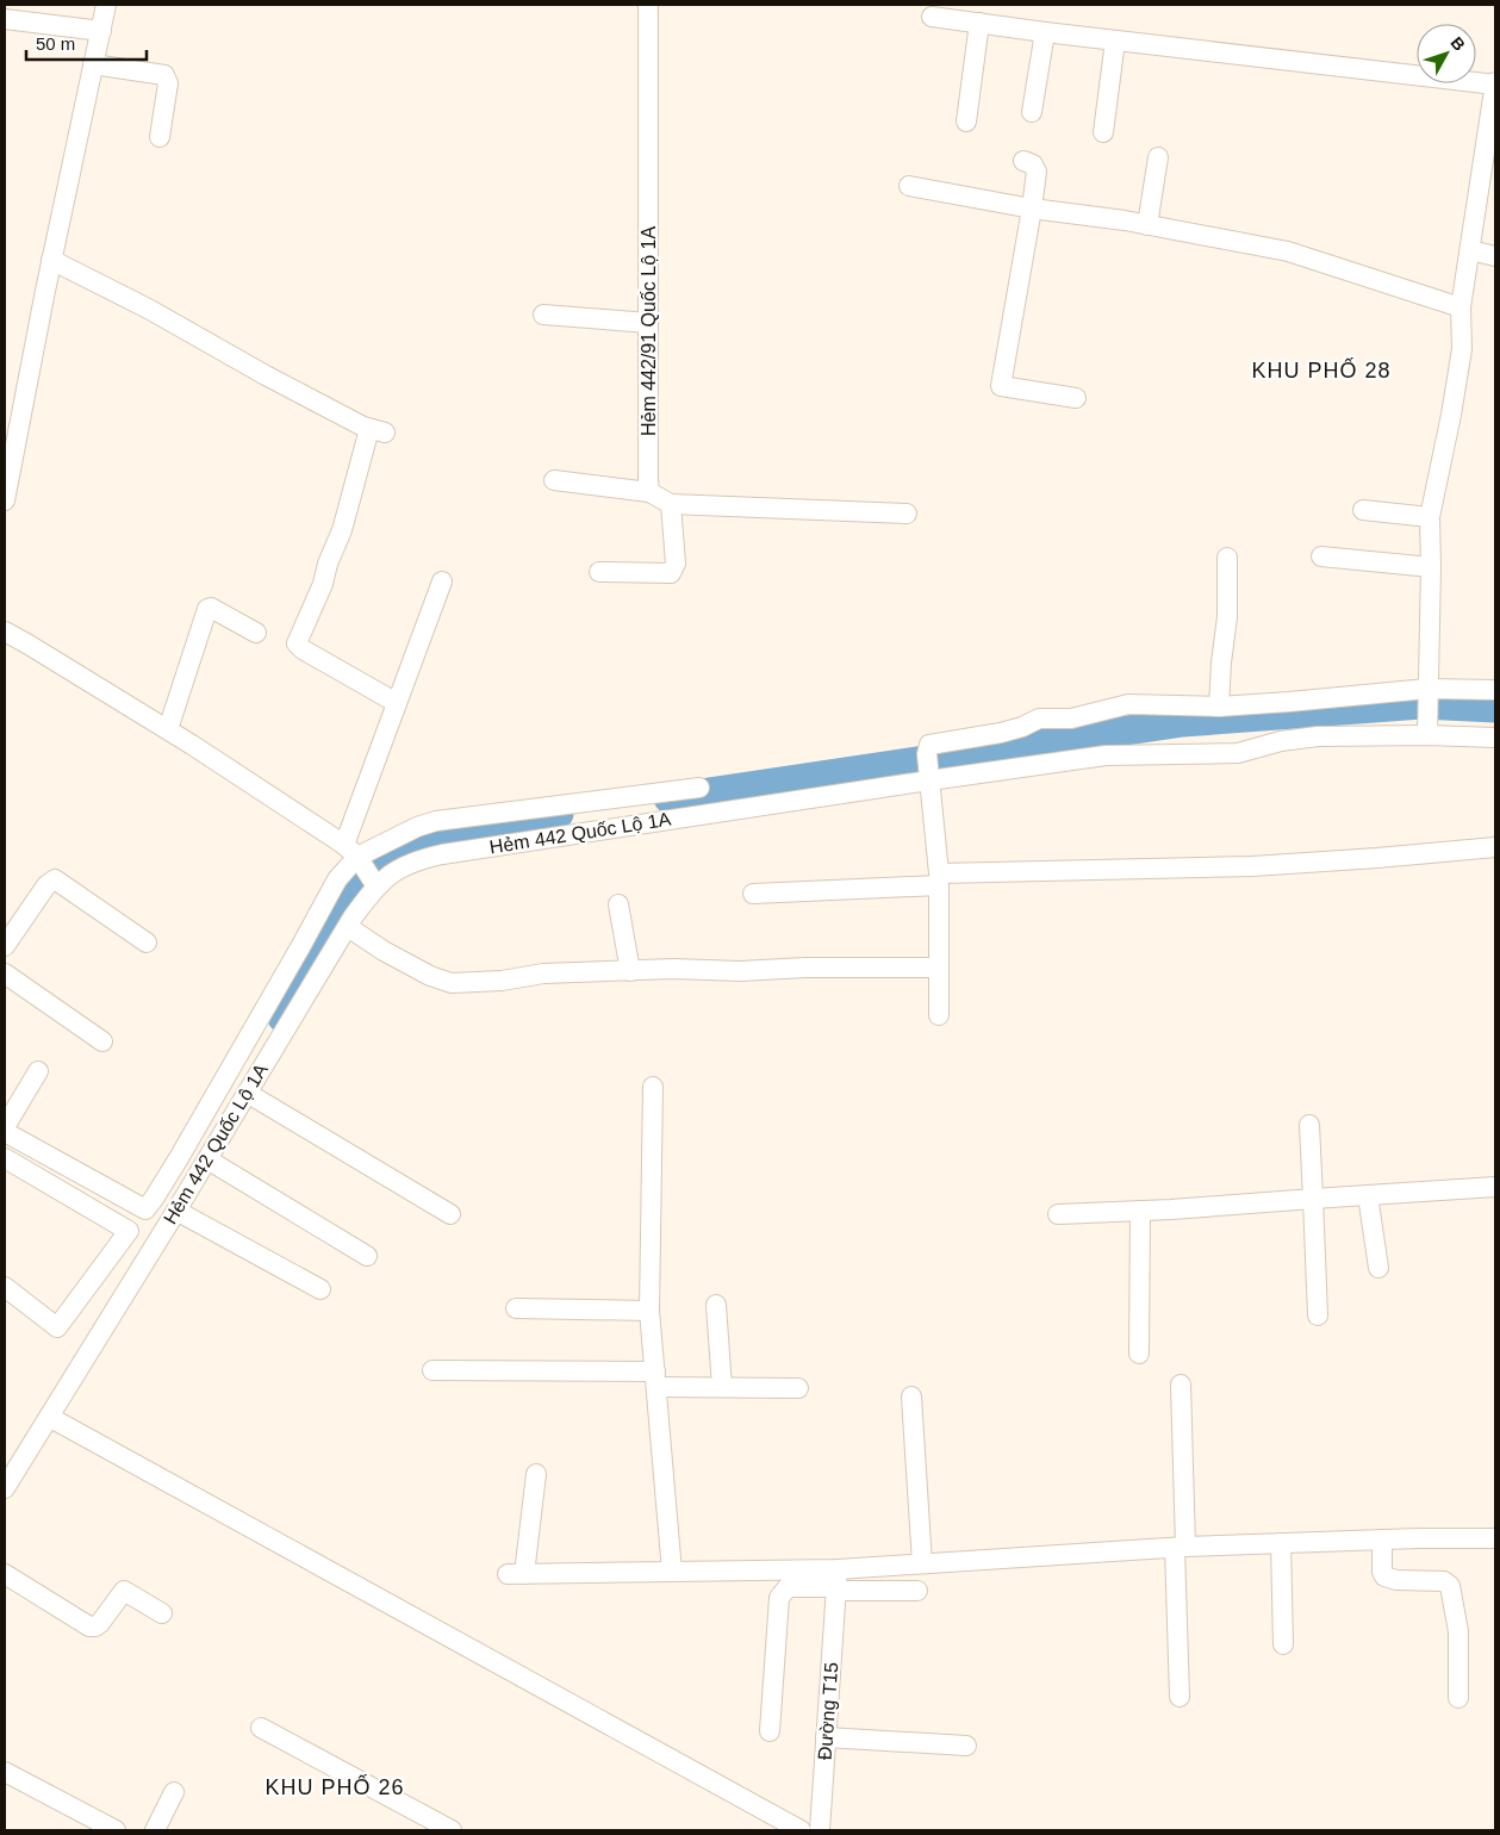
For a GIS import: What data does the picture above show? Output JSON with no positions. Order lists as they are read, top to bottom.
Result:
{
  "streets": {
    "street": ["Hẻm 442/91 Quốc Lộ 1A", "Hẻm 442 Quốc Lộ 1A", "Đường T15"]
  },
  "districts": ["KHU PHỐ 28", "KHU PHỐ 26"],
  "scale_bar": "50 m",
  "north": "top right"
}
